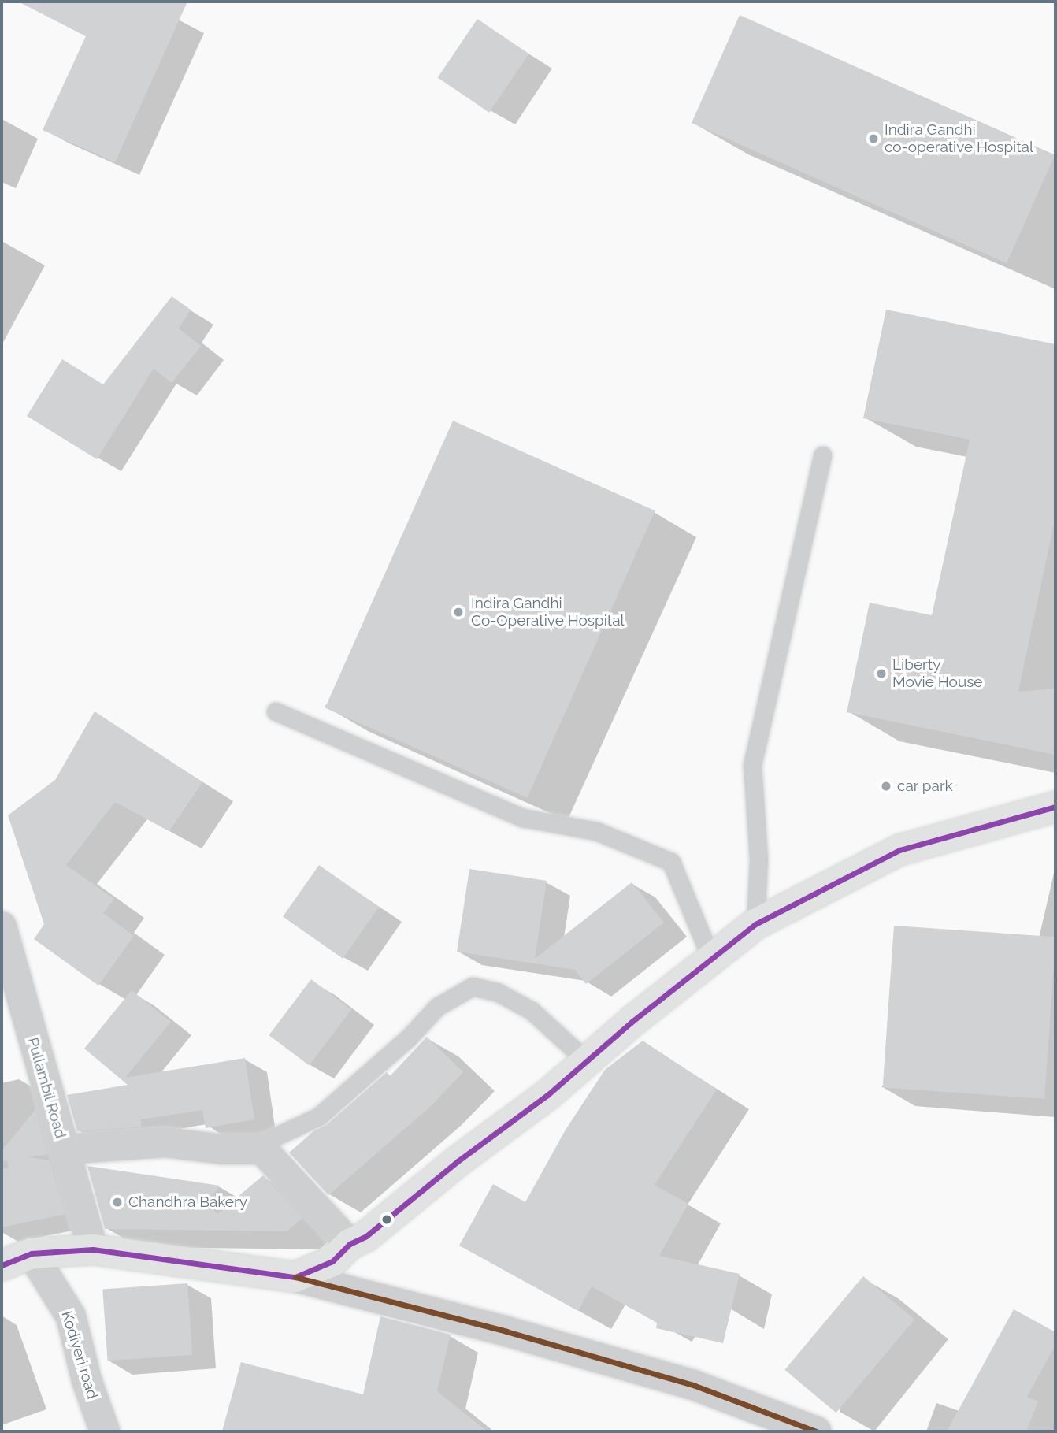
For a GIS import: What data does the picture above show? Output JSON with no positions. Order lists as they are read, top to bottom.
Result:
{
  "streets": {
    "street": ["Pullambil Road", "Kodiyeri road"]
  },
  "places": [
    "Indira Gandhi co-operative Hospital",
    "Indira Gandhi Co-Operative Hospital",
    "Liberty Movie House",
    "car park",
    "Chandhra Bakery"
  ]
}
